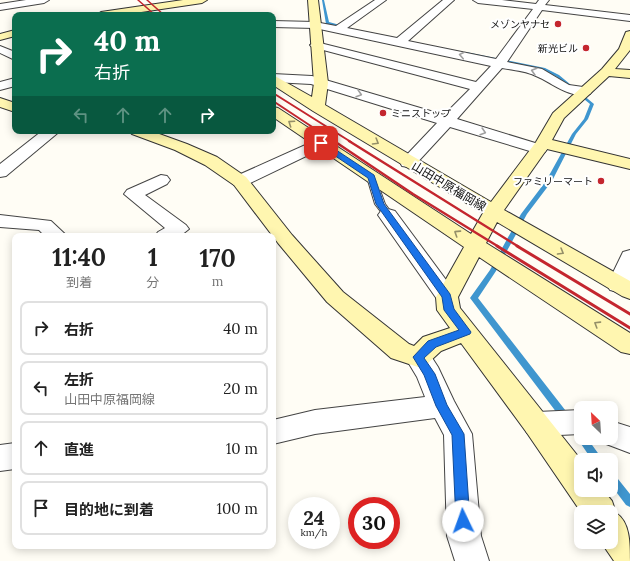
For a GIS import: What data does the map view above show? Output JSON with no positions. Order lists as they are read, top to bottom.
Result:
{
  "streets": {
    "street": ["山田中原福岡線"]
  },
  "places": [
    "メゾンヤナセ",
    "新光ビル",
    "ミニストップ",
    "ファミリーマート"
  ],
  "north": "top left",
  "page": {
    "turn": ["40 m", "右折"],
    "eta": [
      "11:40",
      "到着",
      "1",
      "分",
      "170",
      "m"
    ],
    "list": [
      {
        "name": "右折",
        "value": "40 m"
      },
      {
        "name": "左折",
        "note": "山田中原福岡線",
        "value": "20 m"
      },
      {
        "name": "直進",
        "value": "10 m"
      },
      {
        "name": "目的地に到着",
        "value": "100 m"
      }
    ],
    "speed": "24 km/h",
    "limit": "30"
  }
}
